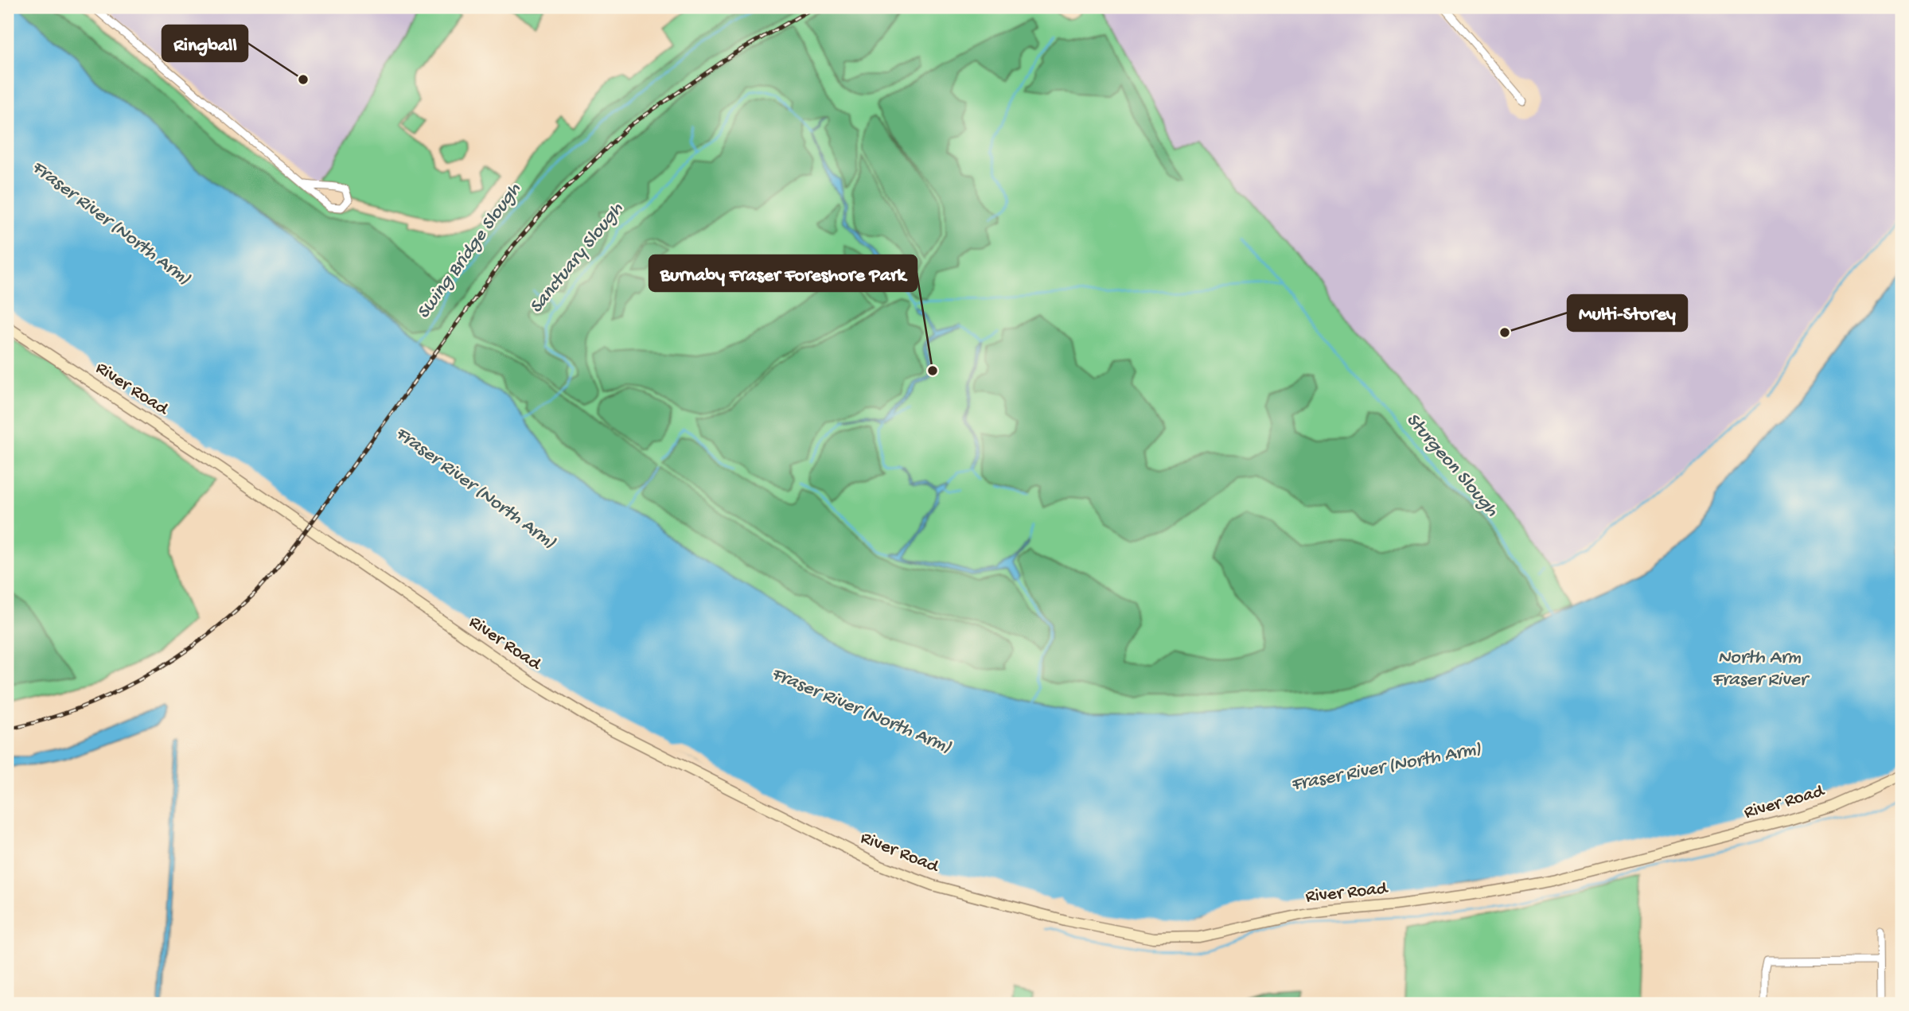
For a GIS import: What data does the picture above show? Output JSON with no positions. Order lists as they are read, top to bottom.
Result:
{
  "streets": {
    "street": ["River Road"]
  },
  "water": [
    "Fraser River (North Arm)",
    "Swing Bridge Slough",
    "Sanctuary Slough",
    "Sturgeon Slough",
    "North Arm Fraser River"
  ],
  "places": ["Ringball", "Multi-Storey", "Burnaby Fraser Foreshore Park"]
}
